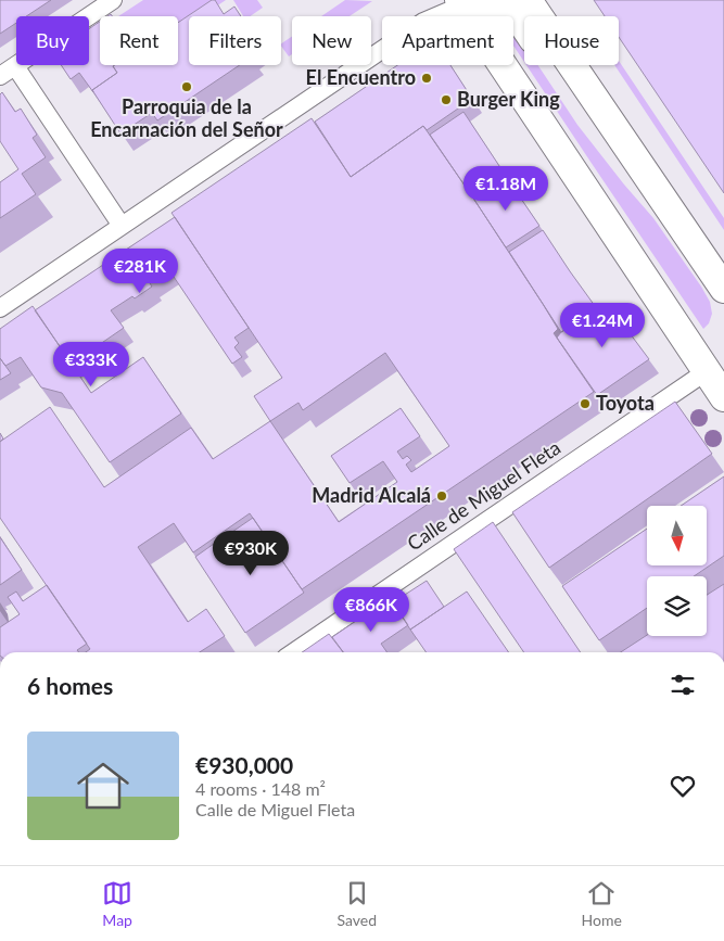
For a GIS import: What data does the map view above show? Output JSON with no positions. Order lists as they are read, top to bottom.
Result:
{
  "streets": {
    "street": ["Calle de Miguel Fleta"]
  },
  "places": [
    "El Encuentro",
    "Parroquia de la Encarnación del Señor",
    "Burger King",
    "Toyota",
    "Madrid Alcalá"
  ],
  "north": "bottom",
  "page": {
    "chip": [
      "Buy",
      "Rent",
      "Filters",
      "New",
      "Apartment",
      "House"
    ],
    "price": [
      "€1.18M",
      "€281K",
      "€1.24M",
      "€333K",
      "€930K",
      "€866K"
    ],
    "heading": "6 homes",
    "list": [
      {
        "name": "€930,000",
        "note": "4 rooms · 148 m² · Calle de Miguel Fleta"
      }
    ],
    "tabs": ["Map", "Saved", "Home"]
  }
}
